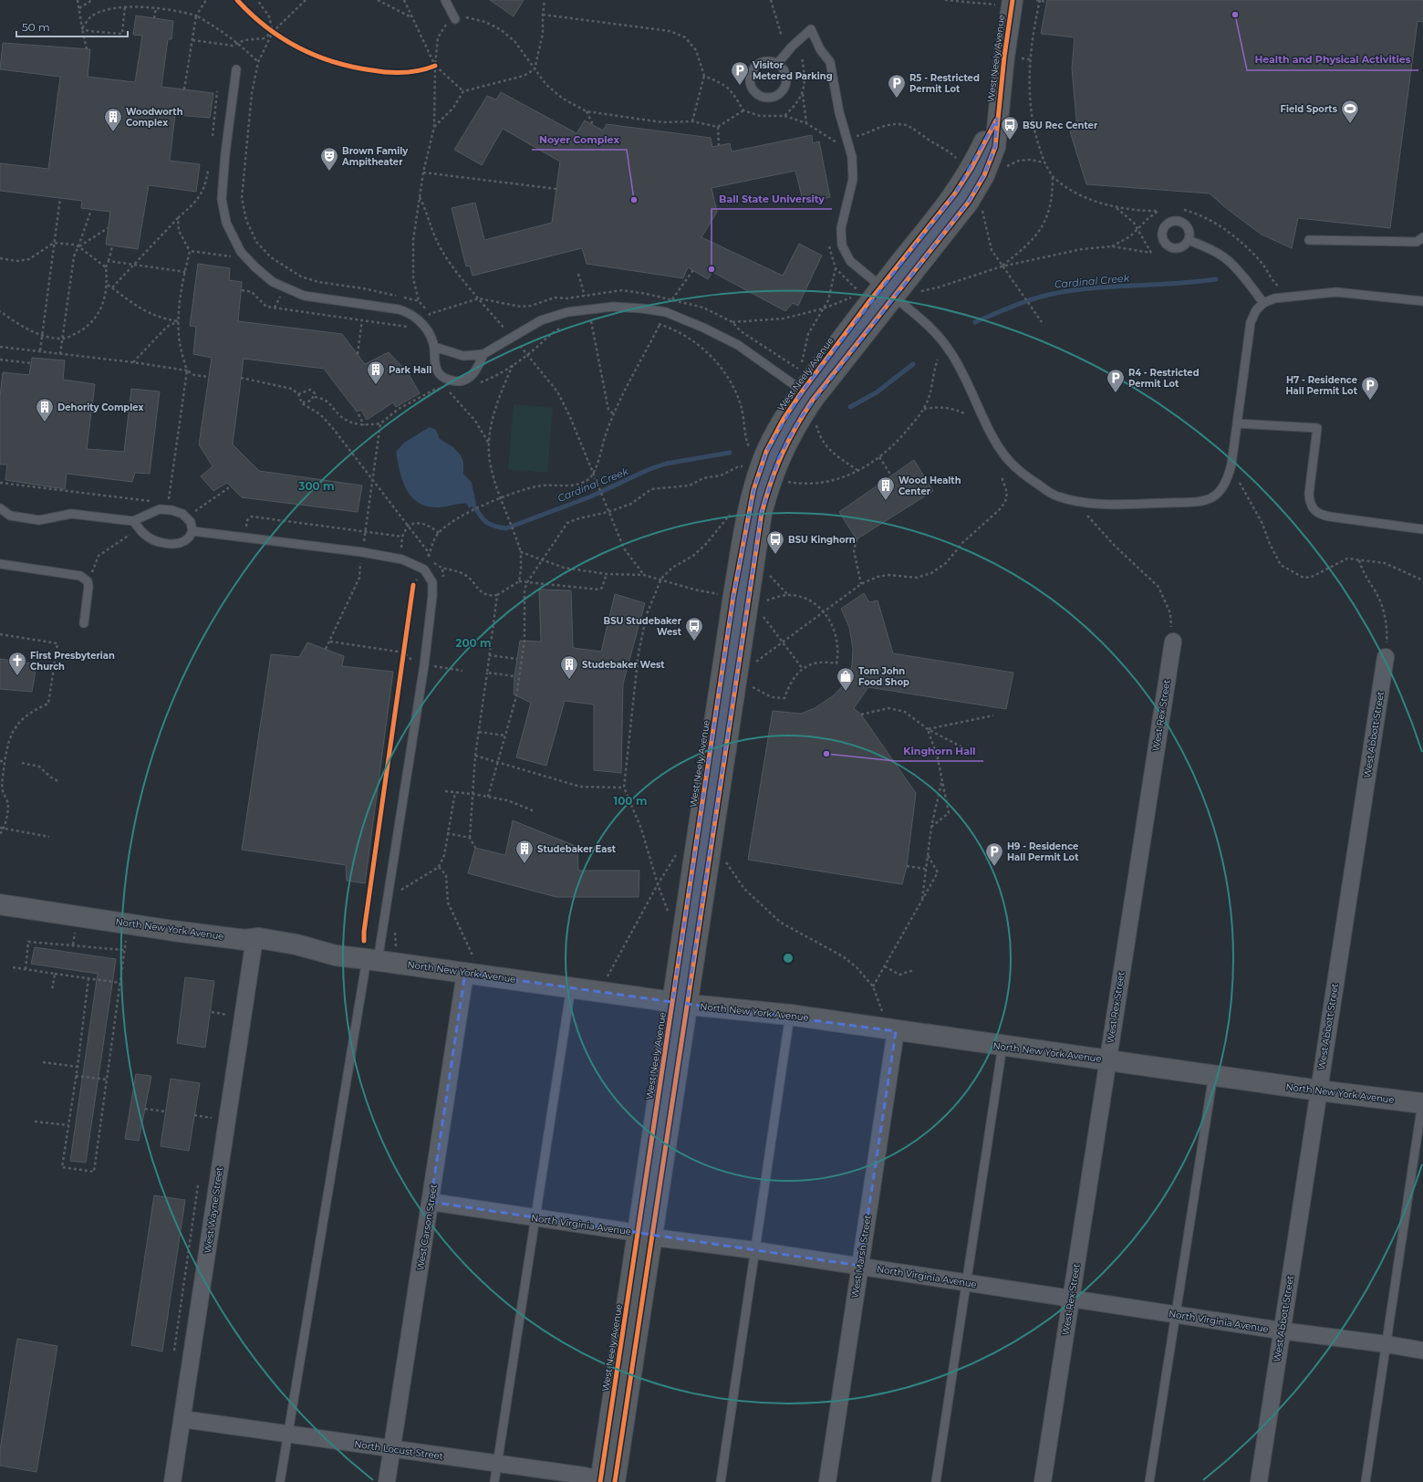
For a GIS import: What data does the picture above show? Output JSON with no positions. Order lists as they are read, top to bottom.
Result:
{
  "streets": {
    "street": [
      "West Neely Avenue",
      "West Rex Street",
      "West Abbott Street",
      "North New York Avenue",
      "West Wayne Street",
      "North Virginia Avenue",
      "West Carson Street",
      "West Marsh Street",
      "North Locust Street"
    ]
  },
  "crossings": [
    ["West Neely Avenue", "North New York Avenue"],
    ["West Neely Avenue", "North Virginia Avenue"],
    ["West Neely Avenue", "North Locust Street"],
    ["West Rex Street", "North New York Avenue"],
    ["West Rex Street", "North Virginia Avenue"],
    ["West Abbott Street", "North New York Avenue"],
    ["West Abbott Street", "North Virginia Avenue"],
    ["North New York Avenue", "West Wayne Street"],
    ["North New York Avenue", "West Carson Street"],
    ["North New York Avenue", "West Marsh Street"],
    ["West Wayne Street", "North Locust Street"],
    ["North Virginia Avenue", "West Carson Street"],
    ["North Virginia Avenue", "West Marsh Street"],
    ["West Carson Street", "North Locust Street"]
  ],
  "water": ["Cardinal Creek"],
  "places": {
    "other": [
      "Health and Physical Activities",
      "Noyer Complex",
      "Ball State University",
      "Kinghorn Hall"
    ],
    "parking": [
      "Visitor Metered Parking",
      "R5 - Restricted Permit Lot",
      "R4 - Restricted Permit Lot",
      "H7 - Residence Hall Permit Lot",
      "H9 - Residence Hall Permit Lot"
    ],
    "sports": ["Field Sports"],
    "building": [
      "Woodworth Complex",
      "Park Hall",
      "Dehority Complex",
      "Wood Health Center",
      "Studebaker West",
      "Studebaker East"
    ],
    "bus stop": ["BSU Rec Center", "BSU Kinghorn", "BSU Studebaker West"],
    "theatre": ["Brown Family Ampitheater"],
    "church": ["First Presbyterian Church"],
    "shop": ["Tom John Food Shop"]
  },
  "scale_bar": "50 m",
  "rings": ["300 m", "200 m", "100 m"]
}
